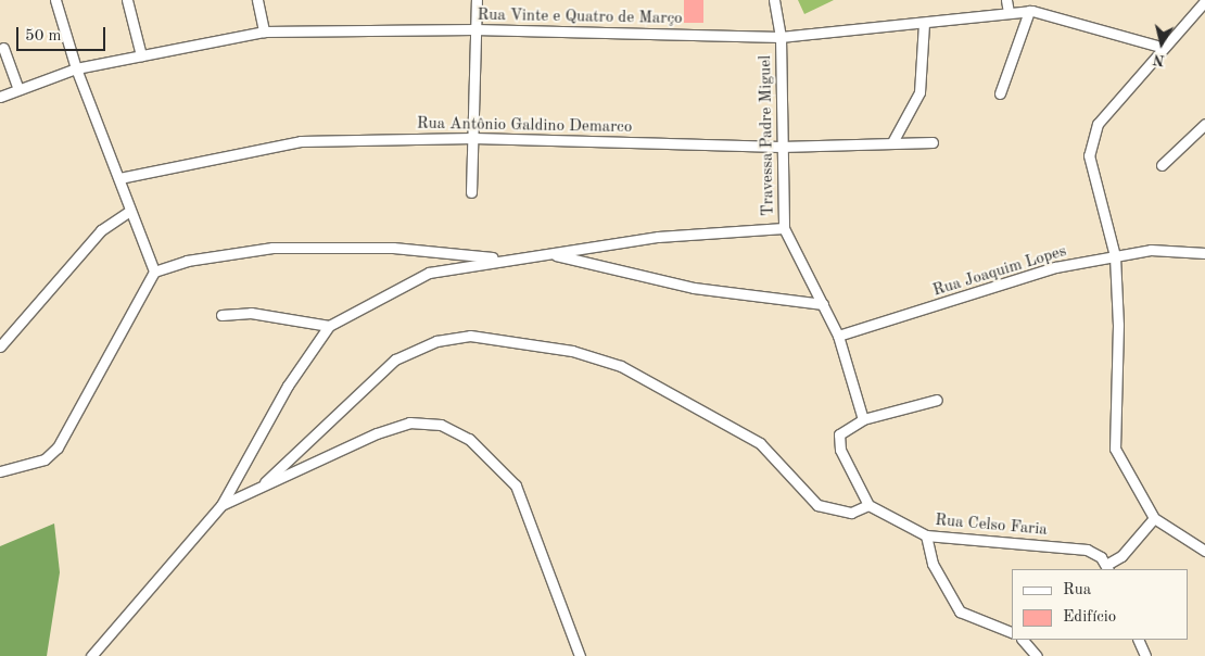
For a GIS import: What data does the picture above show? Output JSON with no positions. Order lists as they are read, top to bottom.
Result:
{
  "streets": {
    "street": [
      "Rua Vinte e Quatro de Março",
      "Rua Antônio Galdino Demarco",
      "Travessa Padre Miguel",
      "Rua Joaquim Lopes",
      "Rua Celso Faria"
    ]
  },
  "crossings": [
    ["Rua Vinte e Quatro de Março", "Travessa Padre Miguel"],
    ["Rua Antônio Galdino Demarco", "Travessa Padre Miguel"],
    ["Travessa Padre Miguel", "Rua Joaquim Lopes"]
  ],
  "legend": ["Rua", "Edifício"],
  "scale_bar": "50 m",
  "north": "bottom"
}
